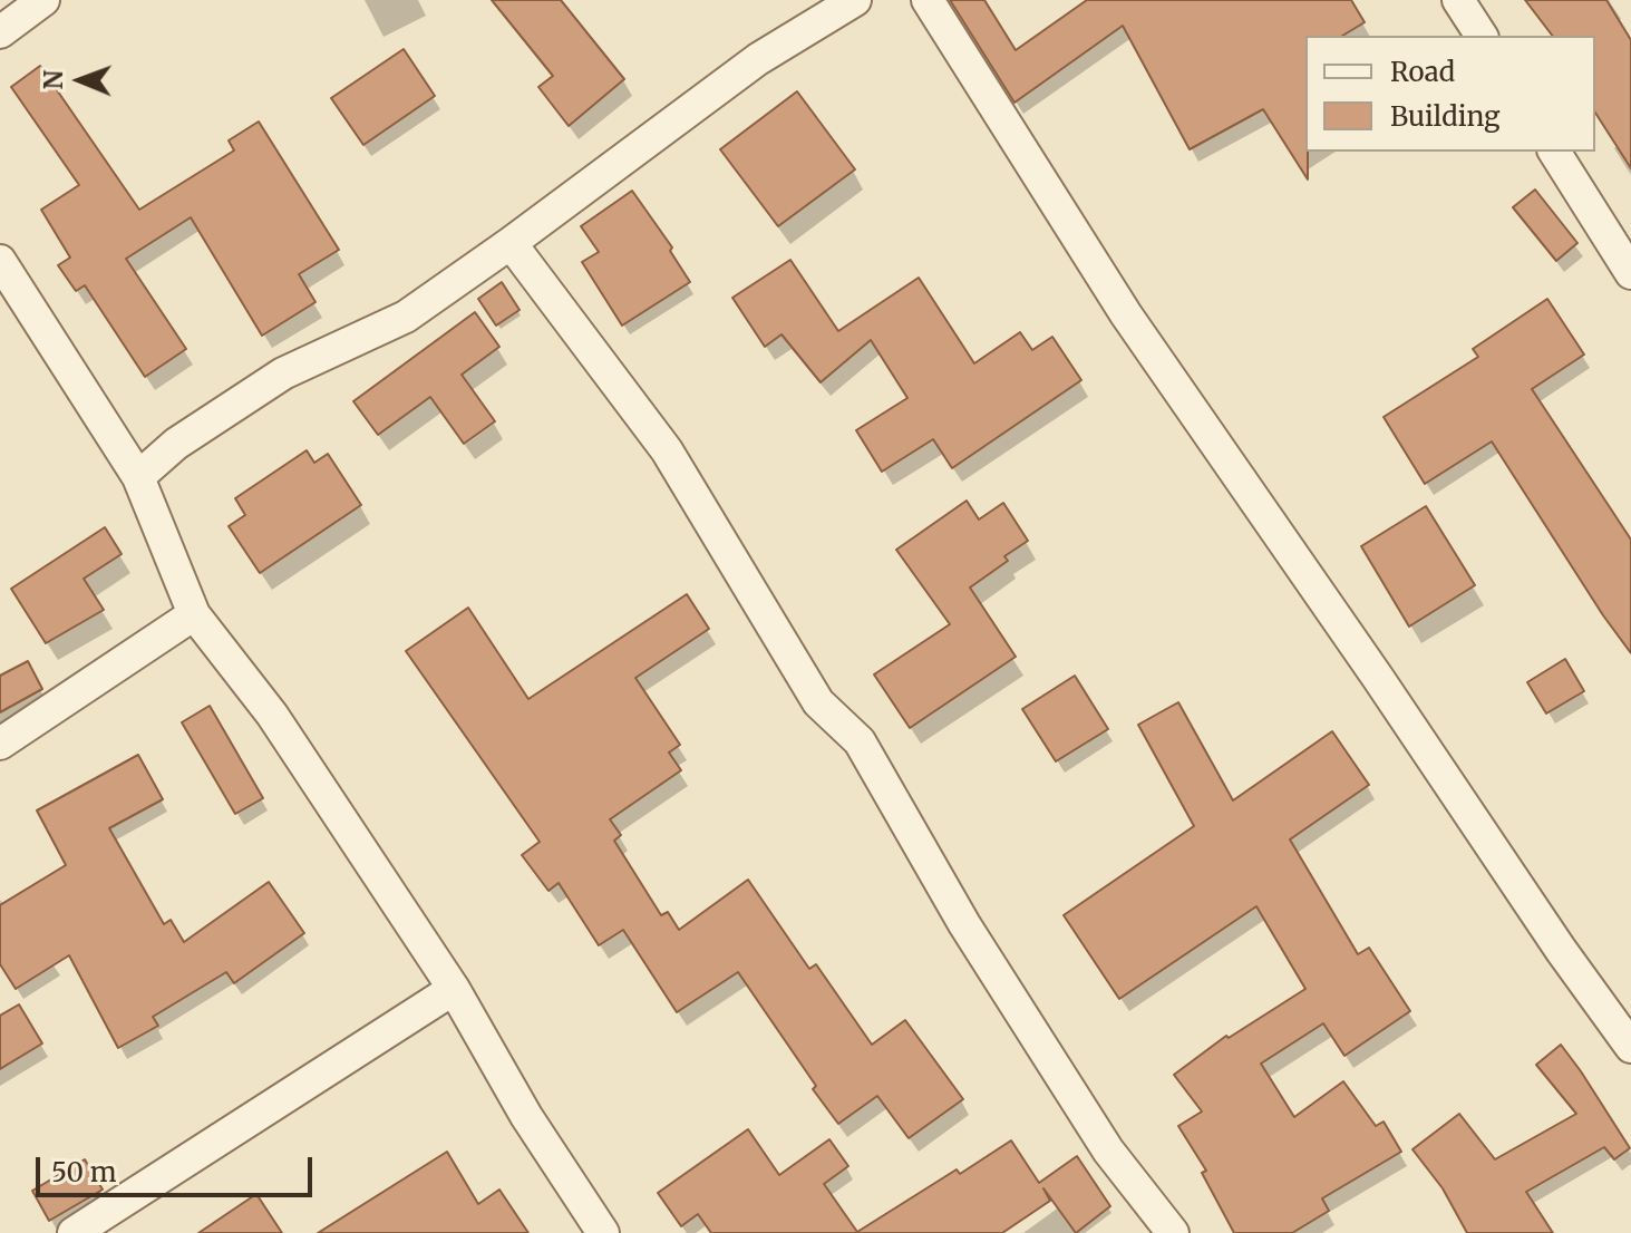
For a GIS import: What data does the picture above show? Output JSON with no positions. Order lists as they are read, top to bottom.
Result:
{
  "legend": ["Road", "Building"],
  "scale_bar": "50 m",
  "north": "left"
}
